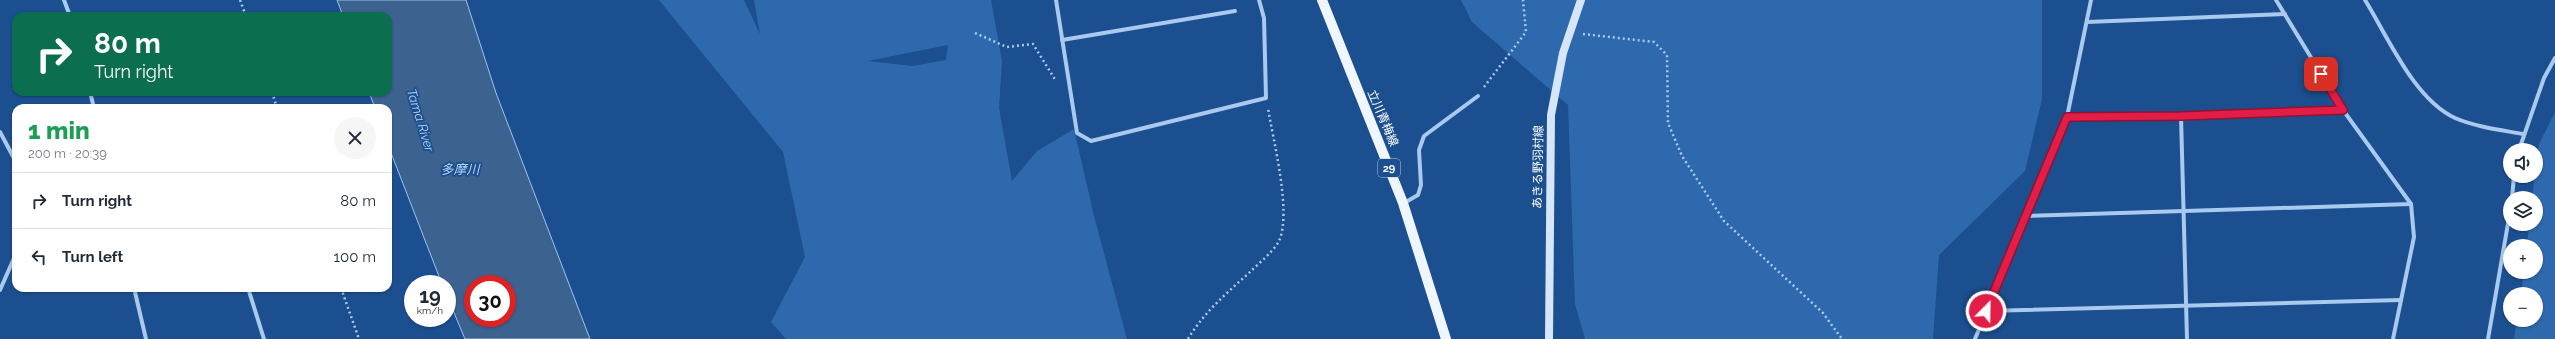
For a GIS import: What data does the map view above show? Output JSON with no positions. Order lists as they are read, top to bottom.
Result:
{
  "streets": {
    "main road": ["立川青梅線", "あきる野羽村線", "29"]
  },
  "water": ["Tama River", "多摩川"],
  "page": {
    "turn": ["80 m", "Turn right"],
    "heading": ["1 min", "200 m · 20:39"],
    "map_buttons": ["+", "−"],
    "list": [
      {
        "name": "Turn right",
        "value": "80 m"
      },
      {
        "name": "Turn left",
        "value": "100 m"
      }
    ],
    "speed": "19 km/h",
    "limit": "30"
  }
}
